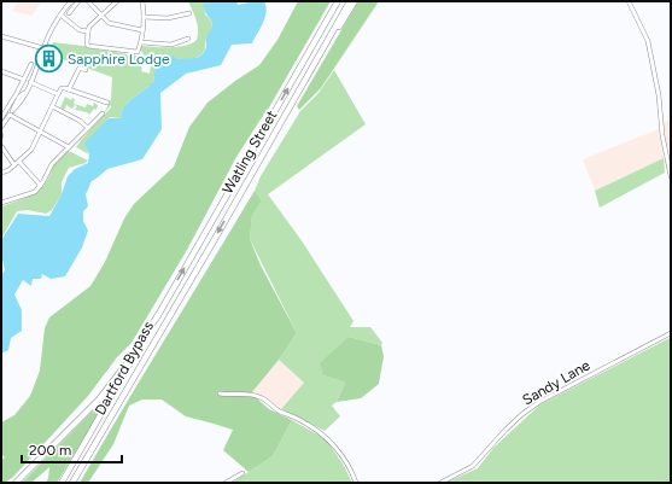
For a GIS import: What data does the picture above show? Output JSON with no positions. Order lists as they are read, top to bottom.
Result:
{
  "streets": {
    "highway": ["Watling Street", "Dartford Bypass"],
    "street": ["Sandy Lane"]
  },
  "crossings": [
    ["Watling Street", "Dartford Bypass"]
  ],
  "places": {
    "building": ["Sapphire Lodge"]
  },
  "scale_bar": "200 m"
}
